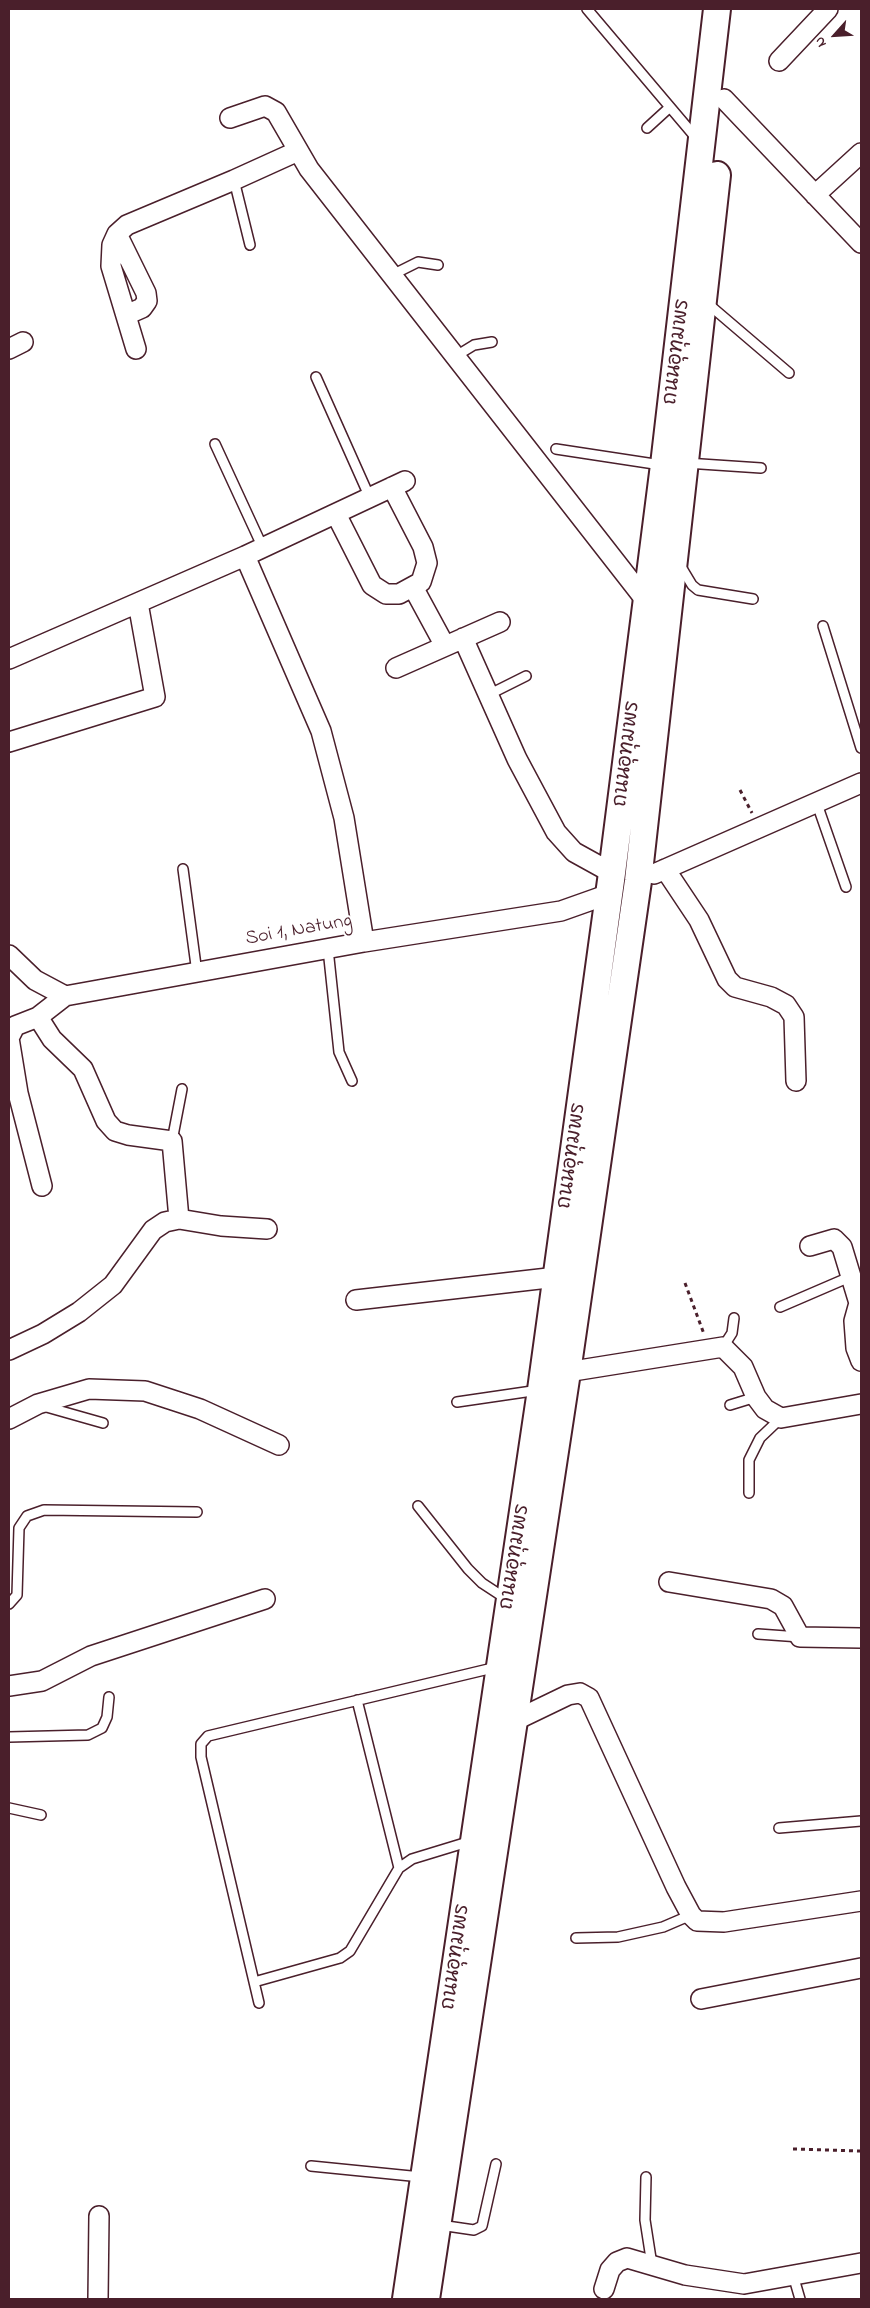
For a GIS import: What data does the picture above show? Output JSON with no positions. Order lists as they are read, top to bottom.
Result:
{
  "streets": {
    "street": ["ถนนอุทุมพร", "Soi 1, Natung"]
  },
  "crossings": [
    ["ถนนอุทุมพร", "Soi 1, Natung"]
  ],
  "north": "bottom left"
}
